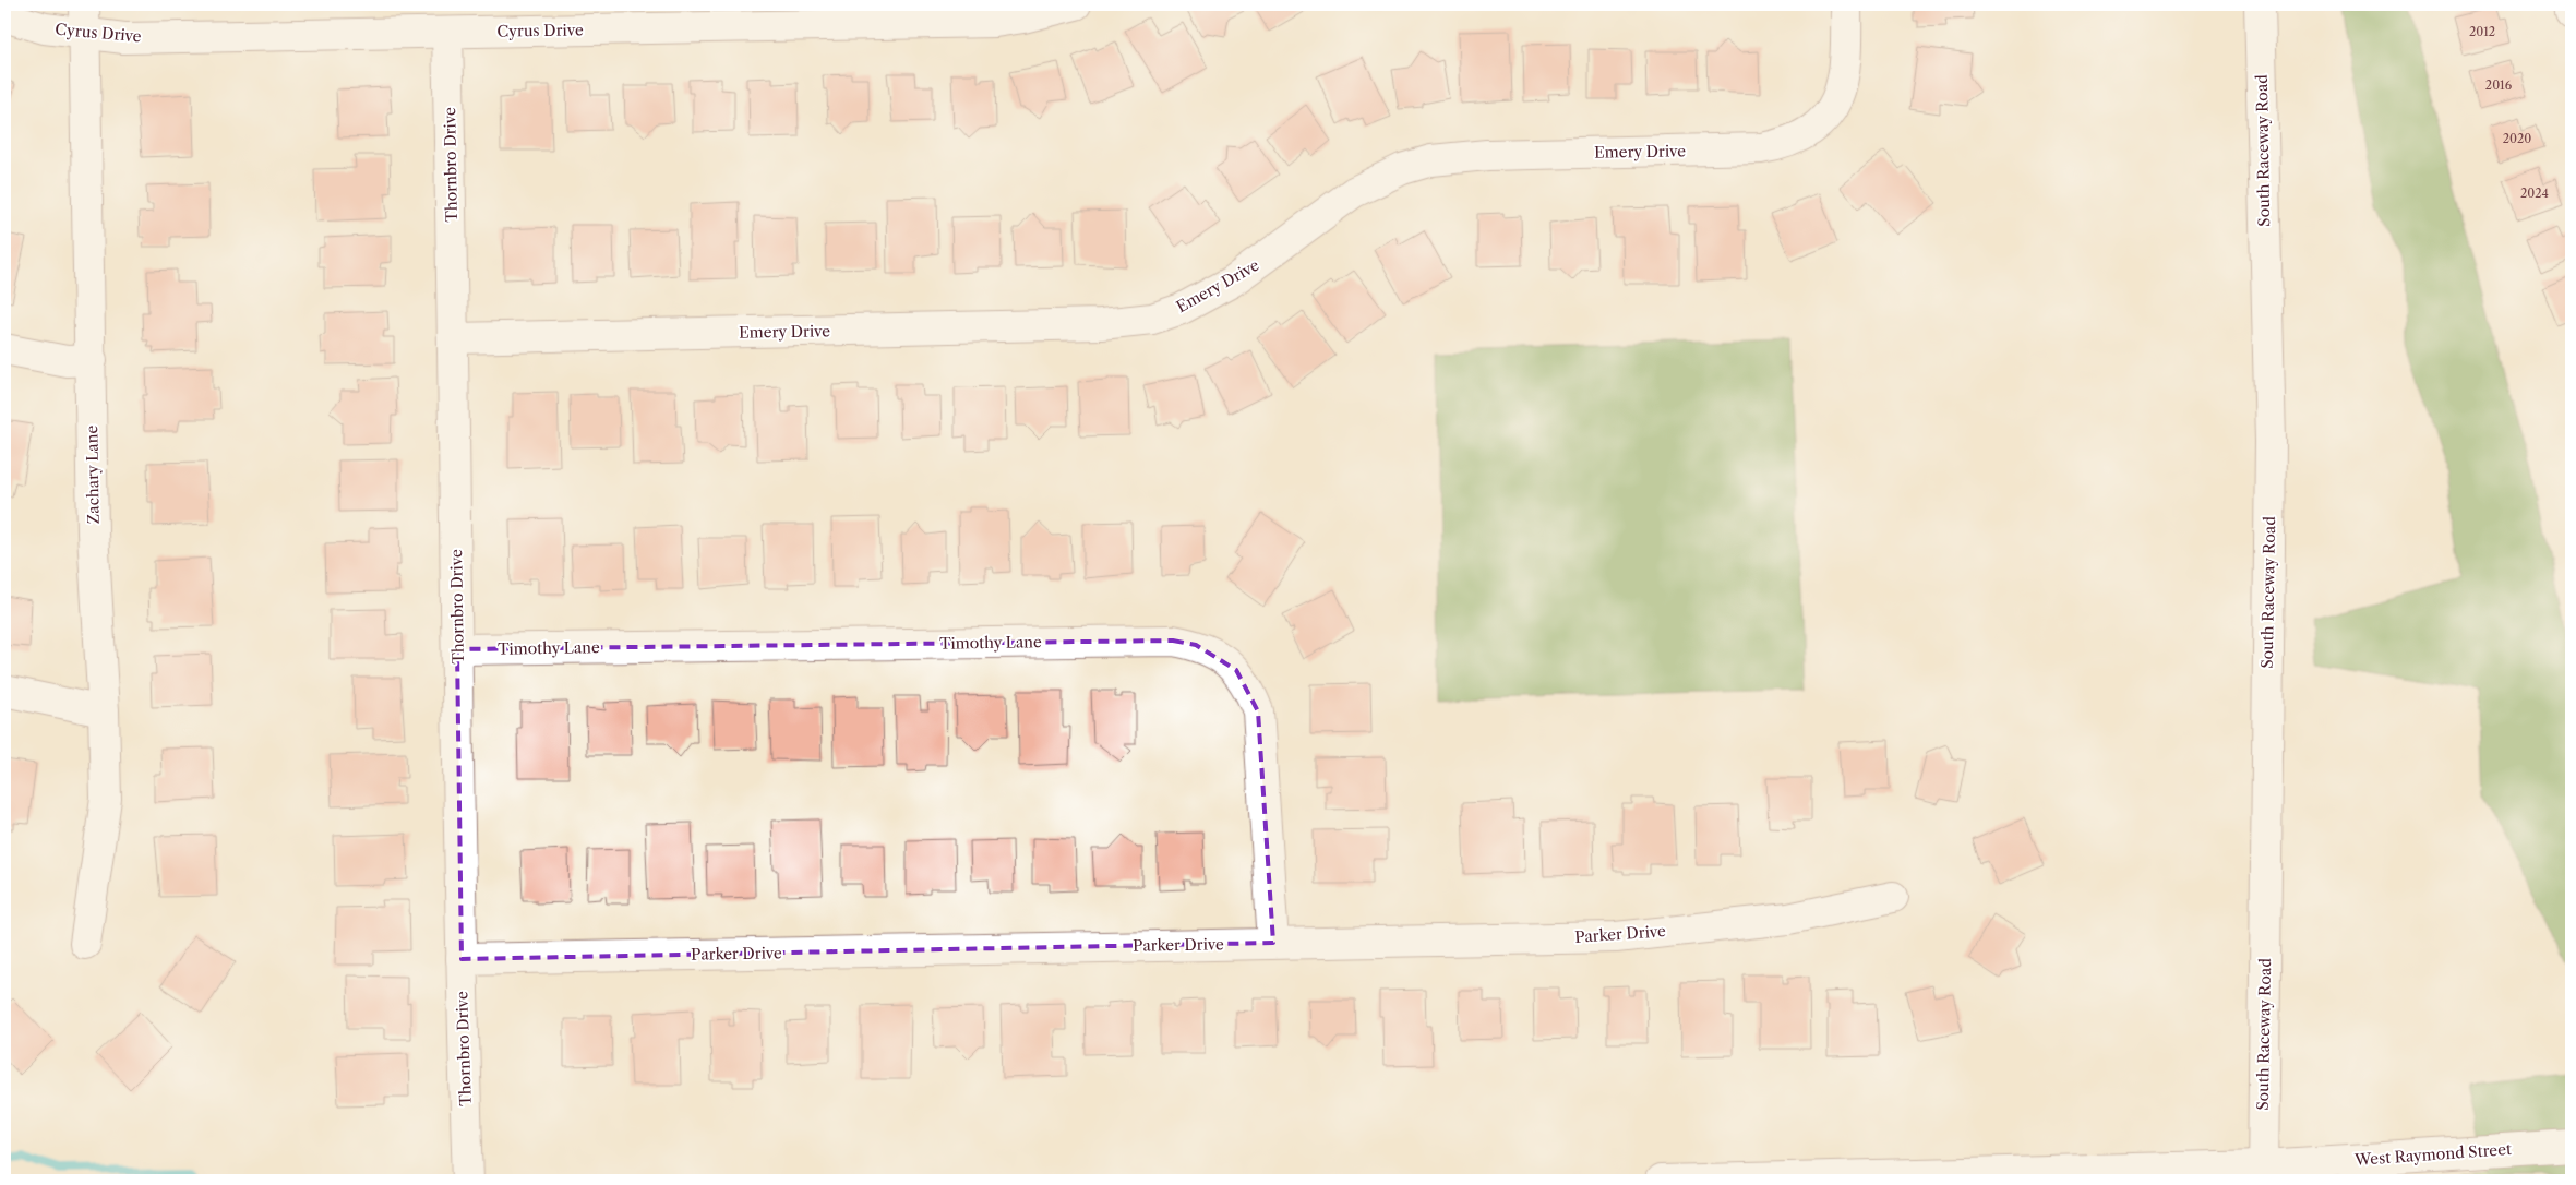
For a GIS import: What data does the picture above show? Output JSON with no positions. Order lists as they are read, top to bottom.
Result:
{
  "streets": {
    "street": [
      "Cyrus Drive",
      "South Raceway Road",
      "Emery Drive",
      "Thornbro Drive",
      "Zachary Lane",
      "Timothy Lane",
      "Parker Drive",
      "West Raymond Street"
    ]
  },
  "crossings": [
    ["Cyrus Drive", "Thornbro Drive"],
    ["Cyrus Drive", "Zachary Lane"],
    ["South Raceway Road", "West Raymond Street"],
    ["Emery Drive", "Thornbro Drive"],
    ["Thornbro Drive", "Timothy Lane"],
    ["Thornbro Drive", "Parker Drive"],
    ["Timothy Lane", "Parker Drive"]
  ],
  "house_numbers": [
    "2012",
    "2016",
    "2020",
    "2024"
  ]
}
